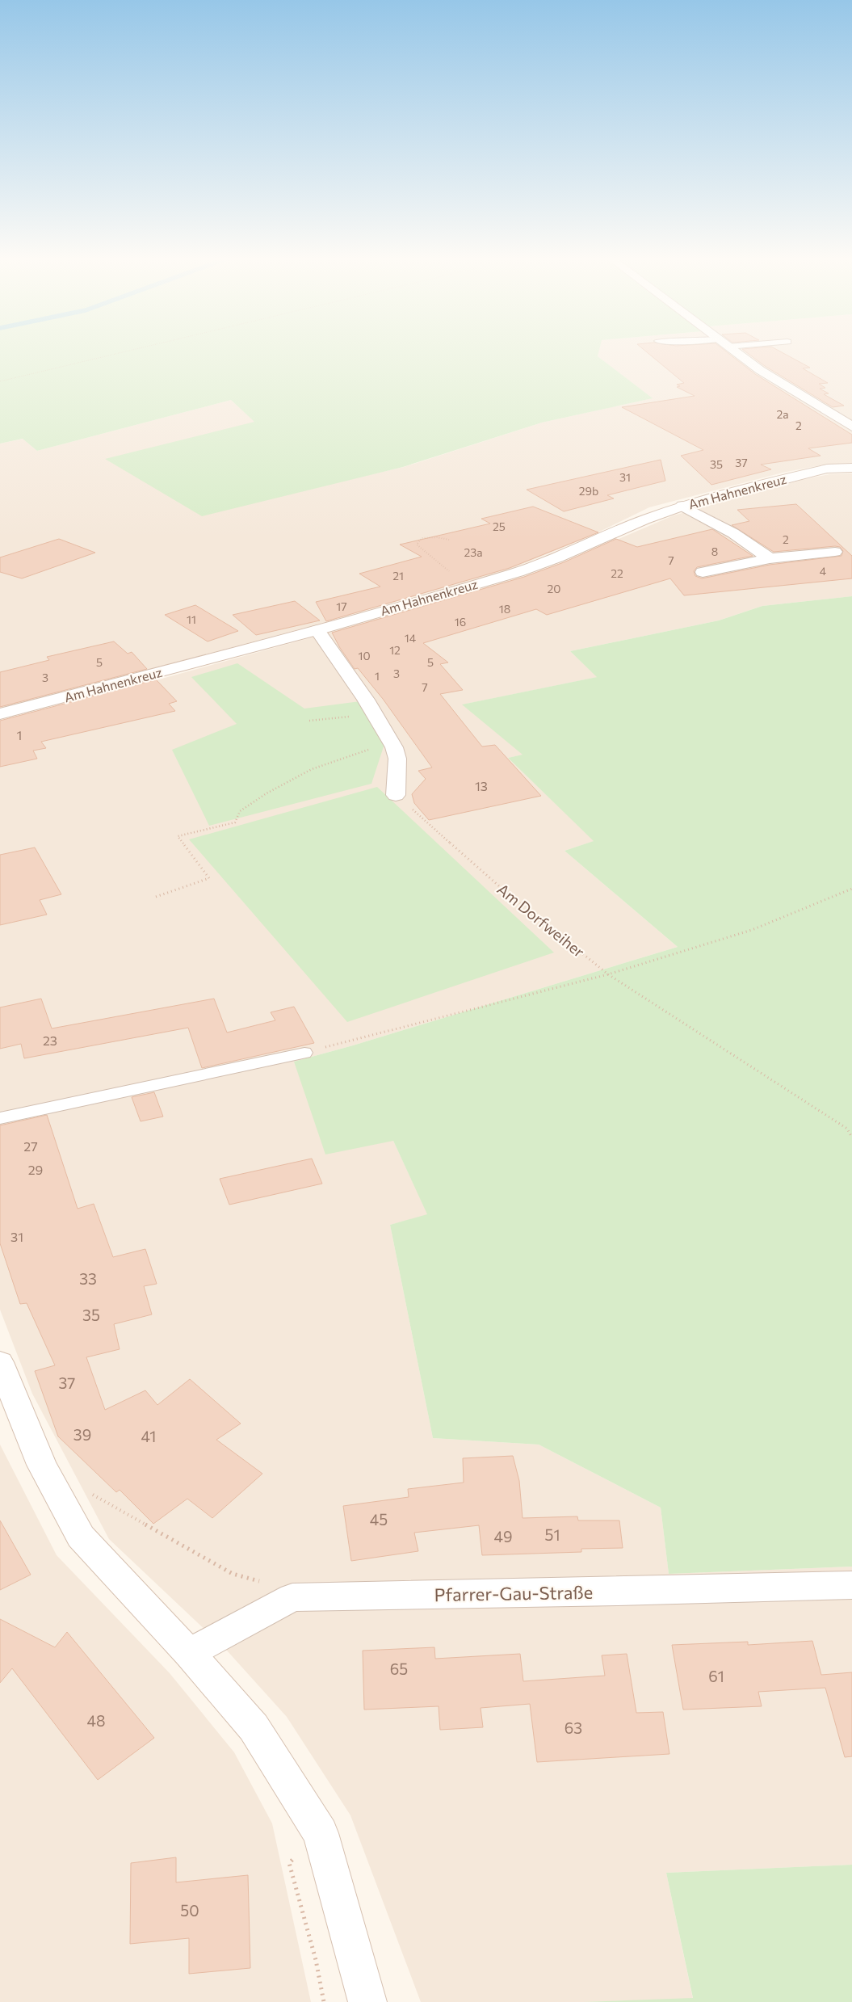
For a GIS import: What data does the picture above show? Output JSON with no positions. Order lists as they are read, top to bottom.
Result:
{
  "streets": {
    "street": ["Am Hahnenkreuz", "Pfarrer-Gau-Straße"],
    "path": ["Am Dorfweiher"]
  },
  "house_numbers": [
    "2a",
    "2",
    "37",
    "35",
    "31",
    "29b",
    "25",
    "2",
    "8",
    "23a",
    "7",
    "4",
    "22",
    "21",
    "20",
    "17",
    "18",
    "11",
    "16",
    "14",
    "12",
    "10",
    "5",
    "5",
    "3",
    "1",
    "3",
    "7",
    "1",
    "13",
    "23",
    "27",
    "29",
    "31",
    "33",
    "35",
    "37",
    "39",
    "41",
    "45",
    "51",
    "49",
    "65",
    "61",
    "48",
    "63",
    "50"
  ]
}
